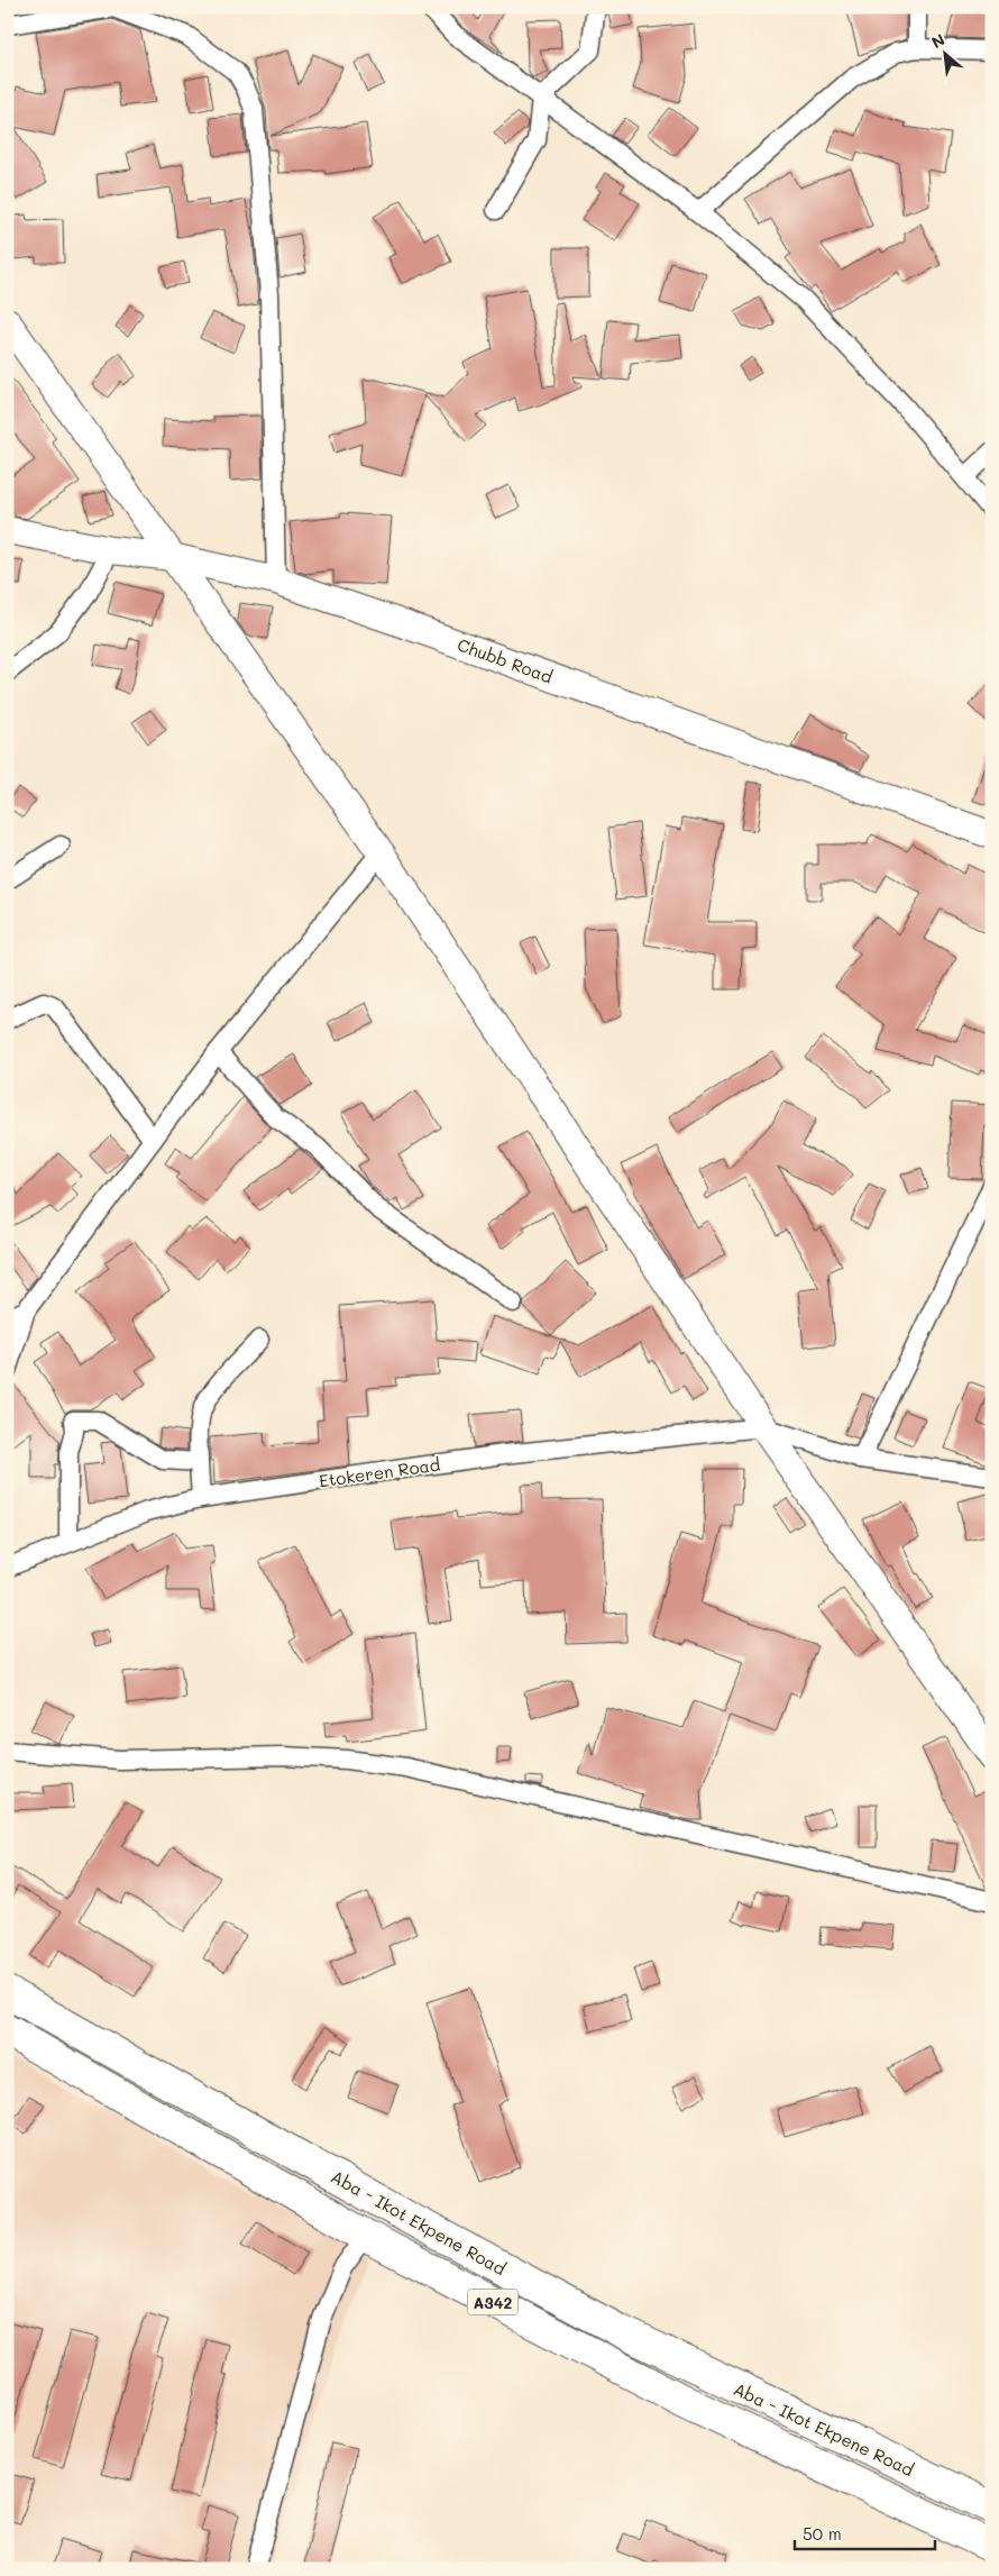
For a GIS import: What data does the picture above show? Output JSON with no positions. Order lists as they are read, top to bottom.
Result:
{
  "streets": {
    "highway": ["Aba - Ikot Ekpene Road", "A342"],
    "main road": ["Chubb Road"],
    "street": ["Etokeren Road"]
  },
  "scale_bar": "50 m",
  "north": "top left"
}
